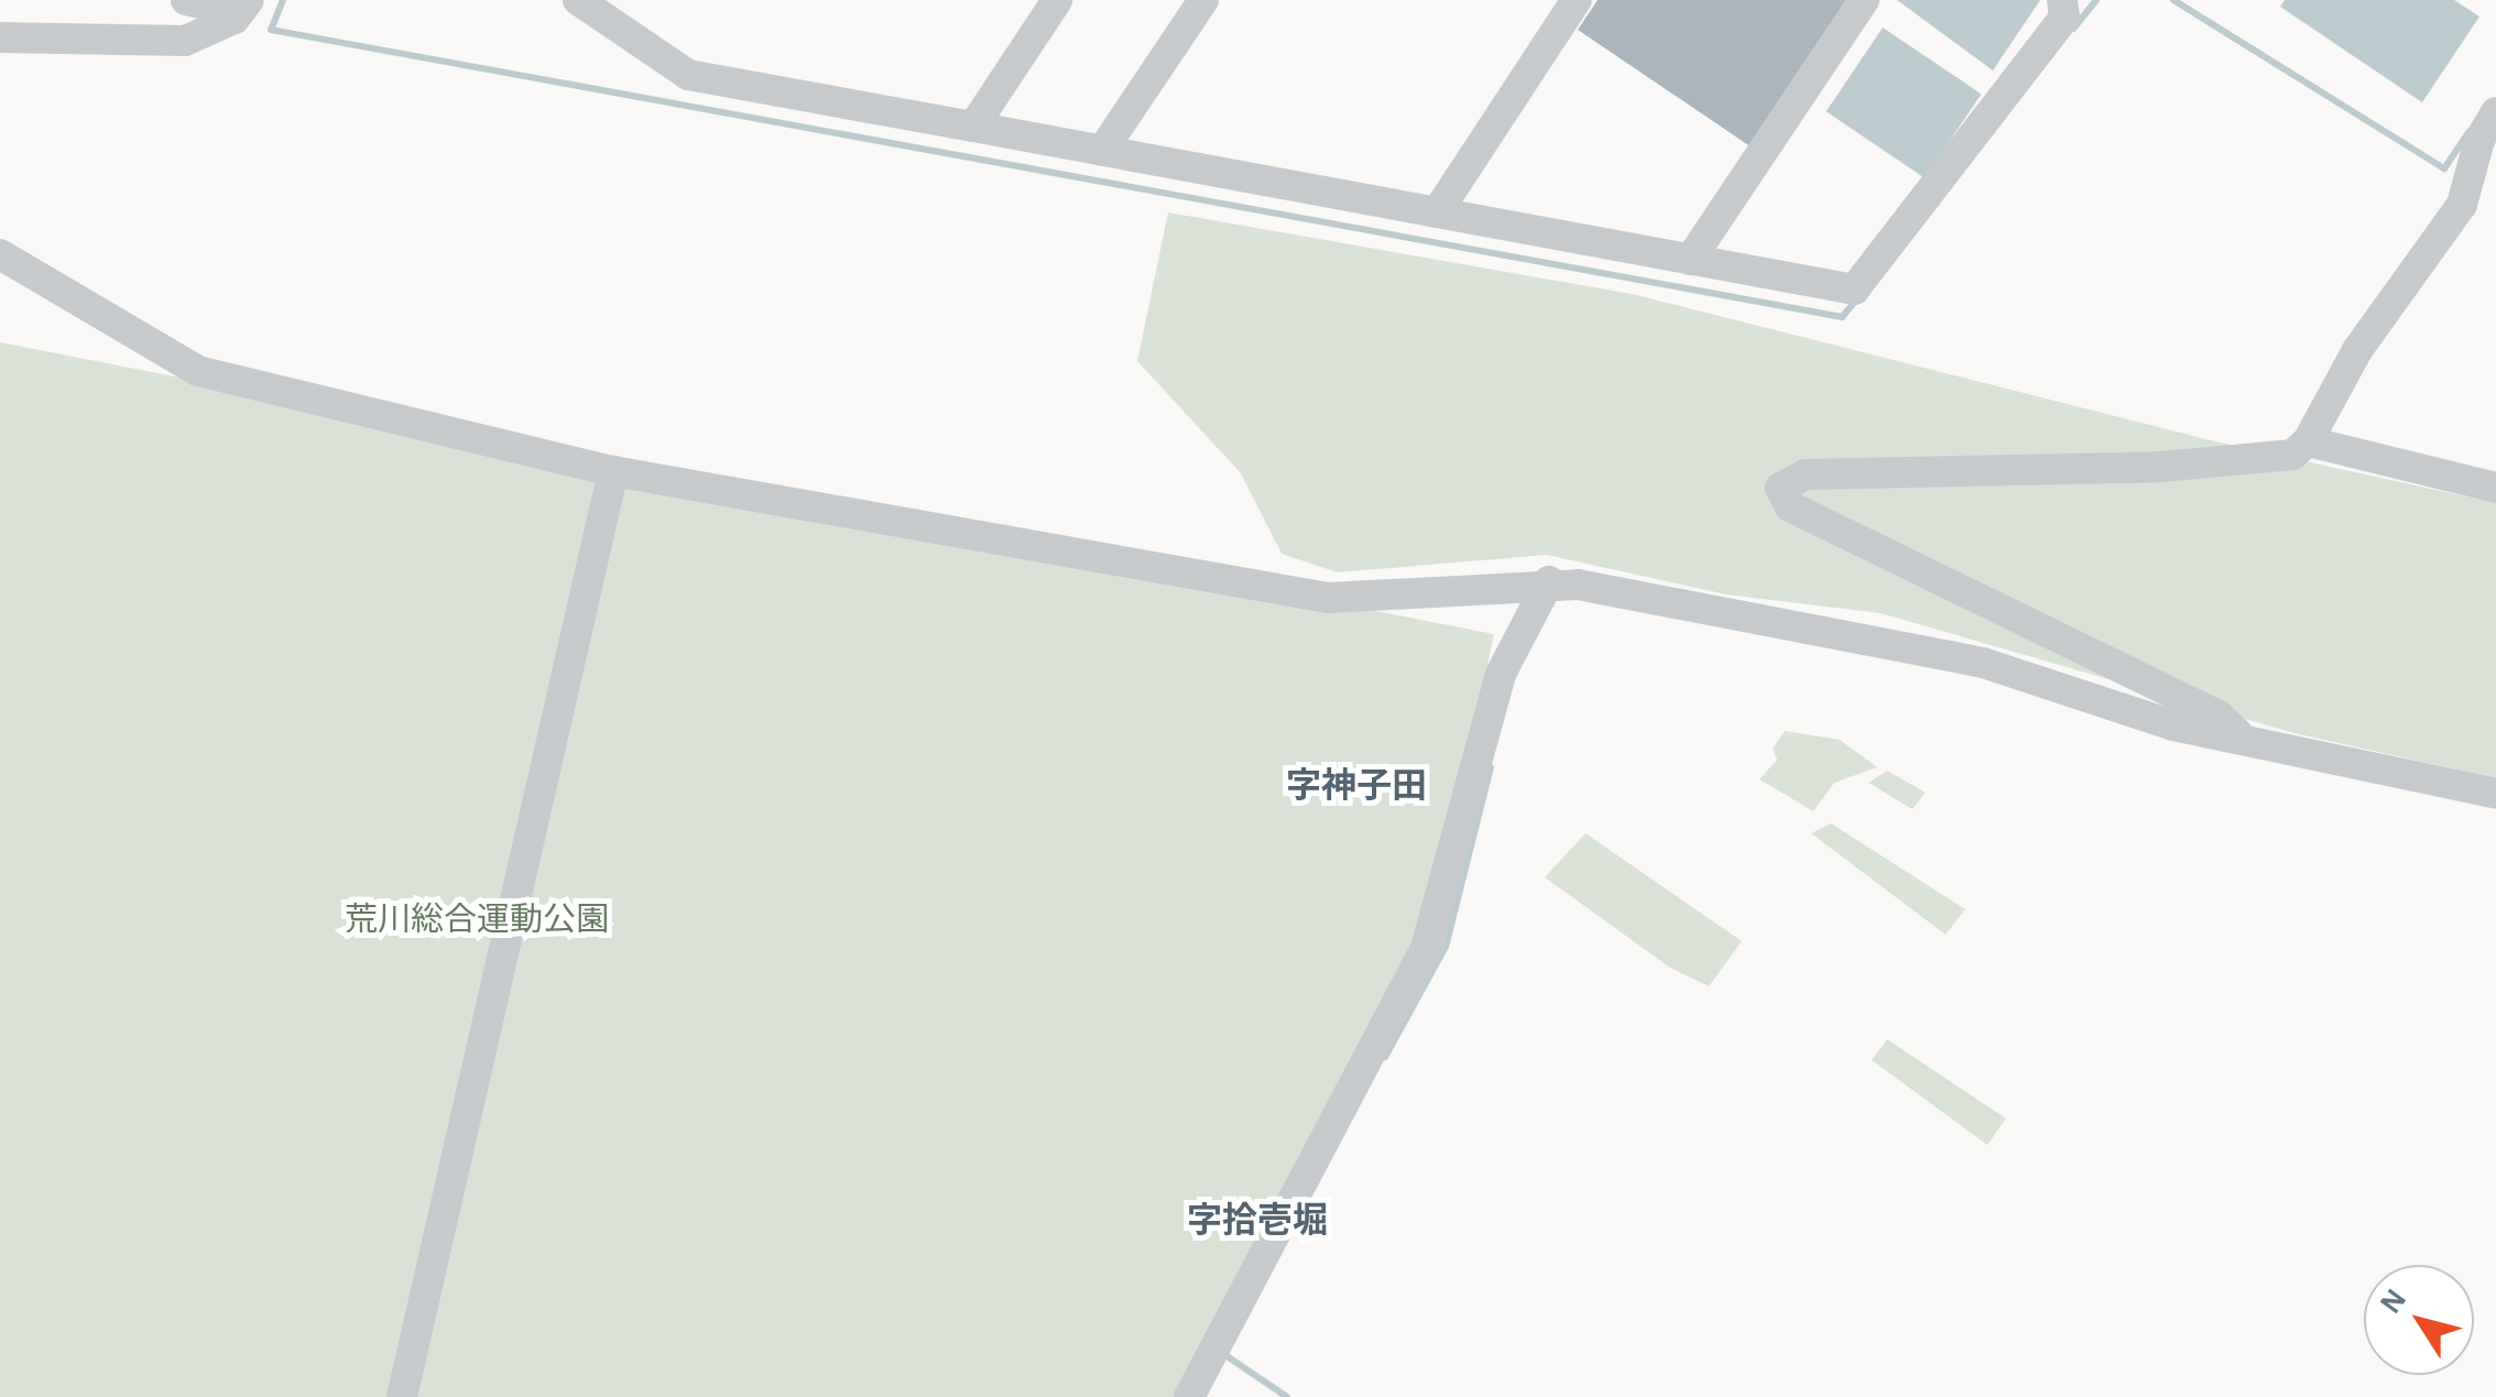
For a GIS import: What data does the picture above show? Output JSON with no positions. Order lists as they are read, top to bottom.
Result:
{
  "districts": ["字神子田", "字拾壱堀"],
  "parks": ["荒川総合運動公園"],
  "north": "top left"
}
